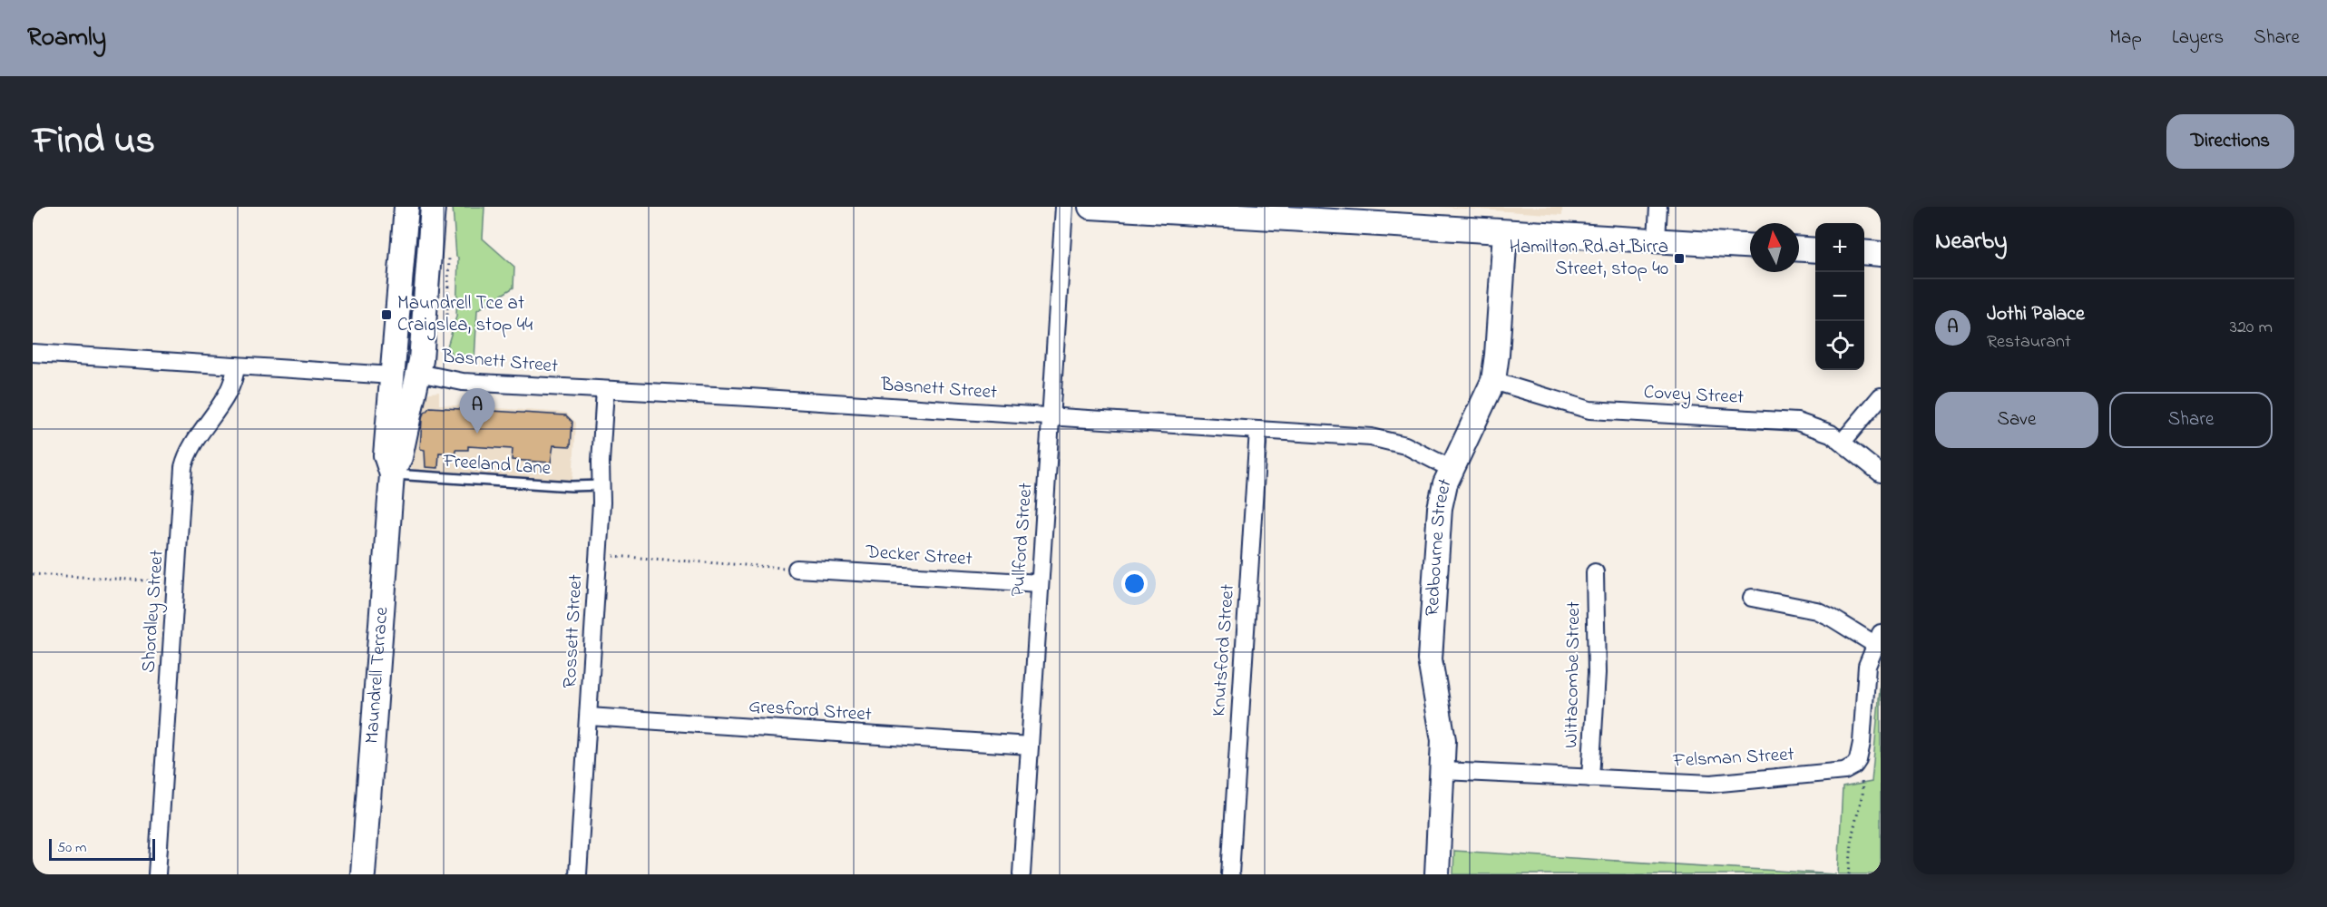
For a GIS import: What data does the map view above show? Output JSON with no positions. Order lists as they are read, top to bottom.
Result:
{
  "streets": {
    "main road": ["Redbourne Street", "Maundrell Terrace"],
    "street": [
      "Basnett Street",
      "Covey Street",
      "Pullford Street",
      "Decker Street",
      "Shordley Street",
      "Rossett Street",
      "Knutsford Street",
      "Wittacombe Street",
      "Gresford Street",
      "Felsman Street"
    ],
    "lane": ["Freeland Lane"]
  },
  "crossings": [
    ["Basnett Street", "Pullford Street"],
    ["Basnett Street", "Redbourne Street"],
    ["Basnett Street", "Rossett Street"],
    ["Basnett Street", "Knutsford Street"],
    ["Basnett Street", "Maundrell Terrace"],
    ["Covey Street", "Redbourne Street"],
    ["Freeland Lane", "Rossett Street"],
    ["Freeland Lane", "Maundrell Terrace"],
    ["Pullford Street", "Decker Street"],
    ["Pullford Street", "Gresford Street"],
    ["Redbourne Street", "Felsman Street"],
    ["Rossett Street", "Gresford Street"],
    ["Wittacombe Street", "Felsman Street"]
  ],
  "places": {
    "transit": ["Hamilton Rd at Birra Street, stop 40", "Maundrell Tce at Craigslea, stop 44"]
  },
  "scale_bar": "50 m",
  "north": "top",
  "page": {
    "header": "Roamly",
    "nav": ["Map", "Layers", "Share"],
    "title": "Find us",
    "buttons": [
      "Directions",
      ["Save", "Share"]
    ],
    "heading": "Nearby",
    "map_buttons": ["+", "−"],
    "list": [
      {
        "mark": "A",
        "name": "Jothi Palace",
        "note": "Restaurant",
        "value": "320 m"
      }
    ],
    "pins": "A",
    "scale": "50 m"
  }
}
